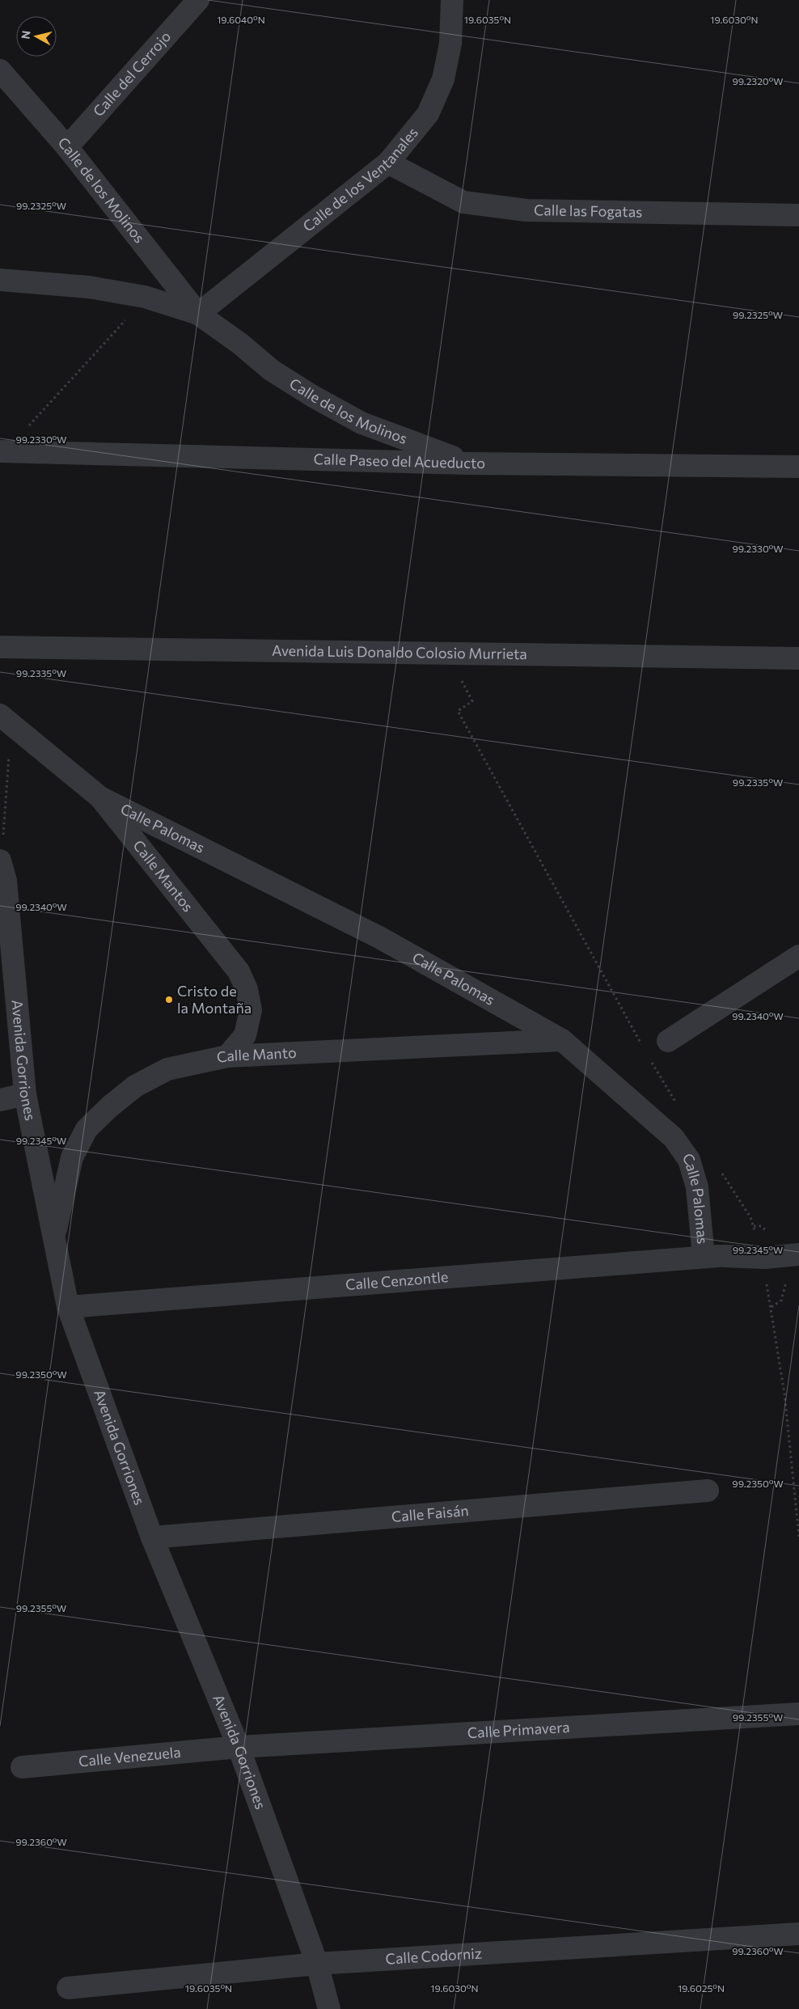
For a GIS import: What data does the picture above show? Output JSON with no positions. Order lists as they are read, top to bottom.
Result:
{
  "streets": {
    "street": [
      "Calle del Cerrojo",
      "Calle de los Ventanales",
      "Calle de los Molinos",
      "Calle las Fogatas",
      "Calle Paseo del Acueducto",
      "Avenida Luis Donaldo Colosio Murrieta",
      "Calle Palomas",
      "Calle Mantos",
      "Calle Manto",
      "Avenida Gorriones",
      "Calle Cenzontle",
      "Calle Faisán",
      "Calle Primavera",
      "Calle Venezuela",
      "Calle Codorniz"
    ]
  },
  "crossings": [
    ["Calle del Cerrojo", "Calle de los Molinos"],
    ["Calle de los Ventanales", "Calle de los Molinos"],
    ["Calle de los Ventanales", "Calle las Fogatas"],
    ["Calle de los Molinos", "Calle Paseo del Acueducto"],
    ["Calle Palomas", "Calle Mantos"],
    ["Calle Palomas", "Calle Manto"],
    ["Calle Palomas", "Calle Cenzontle"],
    ["Calle Mantos", "Calle Manto"],
    ["Calle Manto", "Avenida Gorriones"],
    ["Avenida Gorriones", "Calle Cenzontle"],
    ["Avenida Gorriones", "Calle Faisán"],
    ["Avenida Gorriones", "Calle Primavera"],
    ["Avenida Gorriones", "Calle Venezuela"],
    ["Avenida Gorriones", "Calle Codorniz"],
    ["Calle Primavera", "Calle Venezuela"]
  ],
  "places": ["Cristo de la Montaña"],
  "north": "left",
  "coordinates": [
    "19.6040°N",
    "19.6035°N",
    "19.6030°N",
    "99.2320°W",
    "99.2325°W",
    "99.2330°W",
    "99.2335°W",
    "99.2340°W",
    "99.2345°W",
    "99.2350°W",
    "99.2355°W",
    "99.2360°W",
    "19.6025°N"
  ]
}
